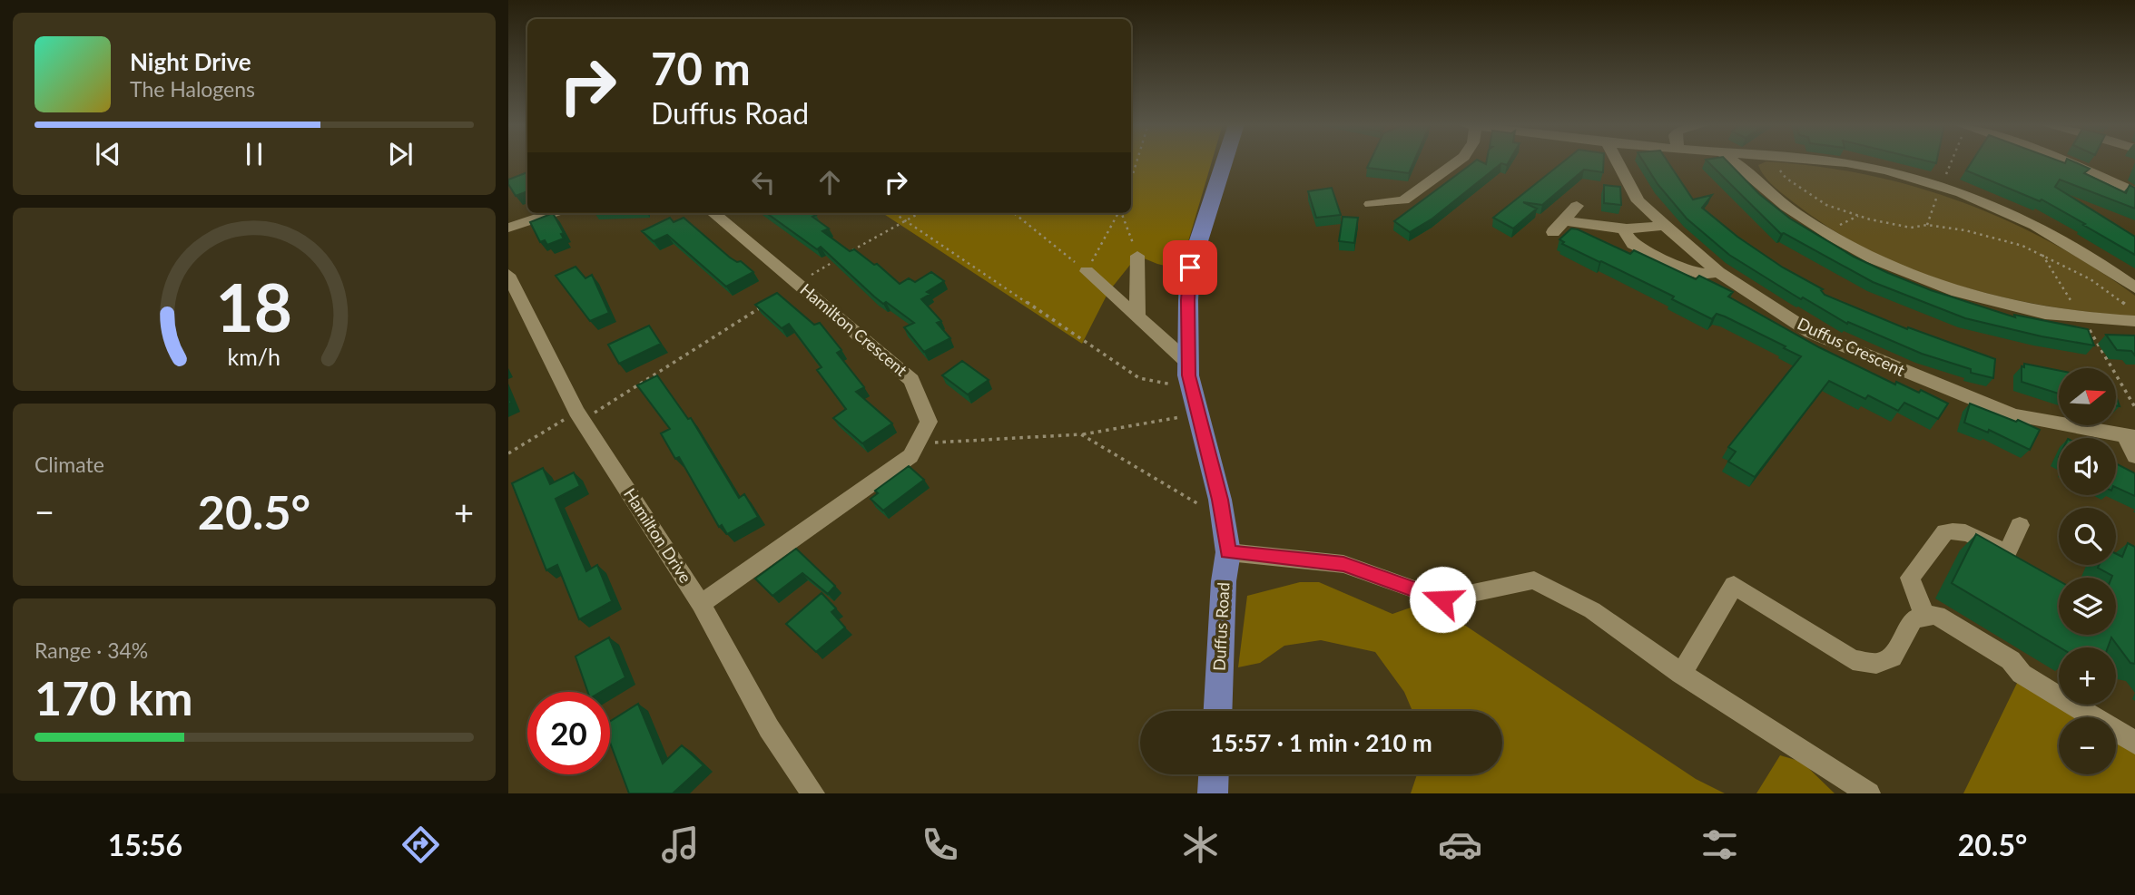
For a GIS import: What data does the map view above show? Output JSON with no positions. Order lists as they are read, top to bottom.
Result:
{
  "streets": {
    "main road": ["Duffus Road"],
    "street": ["Hamilton Crescent", "Duffus Crescent", "Hamilton Drive"]
  },
  "crossings": [
    ["Hamilton Crescent", "Hamilton Drive"]
  ],
  "north": "right",
  "page": {
    "turn": ["70 m", "Duffus Road"],
    "song": ["Night Drive", "The Halogens"],
    "map_buttons": ["+", "−"],
    "tile": [
      "Climate",
      ["Range · 34%", "170 km"]
    ],
    "heat": ["−", "20.5°", "+"],
    "limit": "20",
    "trip": "15:57 · 1 min · 210 m",
    "tabs": ["15:56", "20.5°"],
    "gauge": ["18", "km/h"]
  }
}
